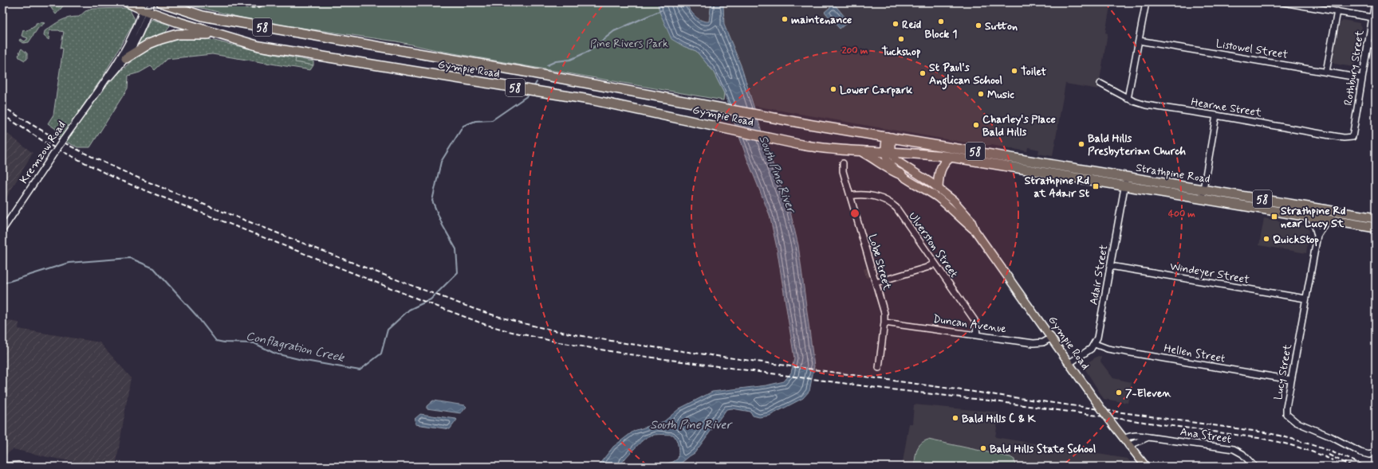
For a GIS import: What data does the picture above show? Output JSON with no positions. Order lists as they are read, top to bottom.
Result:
{
  "streets": {
    "highway": ["58", "Gympie Road", "Strathpine Road"],
    "street": [
      "Listowel Street",
      "Rothbury Street",
      "Hearne Street",
      "Kremzow Road",
      "Ulverston Street",
      "Lobe Street",
      "Windeyer Street",
      "Adair Street",
      "Duncan Avenue",
      "Hellen Street",
      "Lucy Street",
      "Ana Street"
    ]
  },
  "crossings": [
    ["Listowel Street", "Rothbury Street"],
    ["Rothbury Street", "Hearne Street"],
    ["Gympie Road", "Kremzow Road"],
    ["Gympie Road", "Strathpine Road"],
    ["Gympie Road", "Duncan Avenue"],
    ["Gympie Road", "Ana Street"],
    ["Strathpine Road", "Adair Street"],
    ["Strathpine Road", "Lucy Street"],
    ["Ulverston Street", "Lobe Street"],
    ["Ulverston Street", "Duncan Avenue"],
    ["Lobe Street", "Duncan Avenue"],
    ["Windeyer Street", "Adair Street"],
    ["Windeyer Street", "Lucy Street"],
    ["Adair Street", "Hellen Street"],
    ["Hellen Street", "Lucy Street"]
  ],
  "water": ["South Pine River", "Conflagration Creek"],
  "parks": ["Pine Rivers Park"],
  "places": {
    "other": [
      "maintenance",
      "Block 1",
      "Reid",
      "Sutton",
      "Tuckshop",
      "Toilet",
      "St Paul's Anglican School",
      "Lower Carpark",
      "Music",
      "Charley's Place Bald Hills",
      "Bald Hills Presbyterian Church",
      "QuickStop",
      "7-Eleven",
      "Bald Hills C & K",
      "Bald Hills State School"
    ],
    "transit": ["Strathpine Rd at Adair St", "Strathpine Rd near Lucy St"]
  },
  "rings": ["200 m", "400 m"]
}
